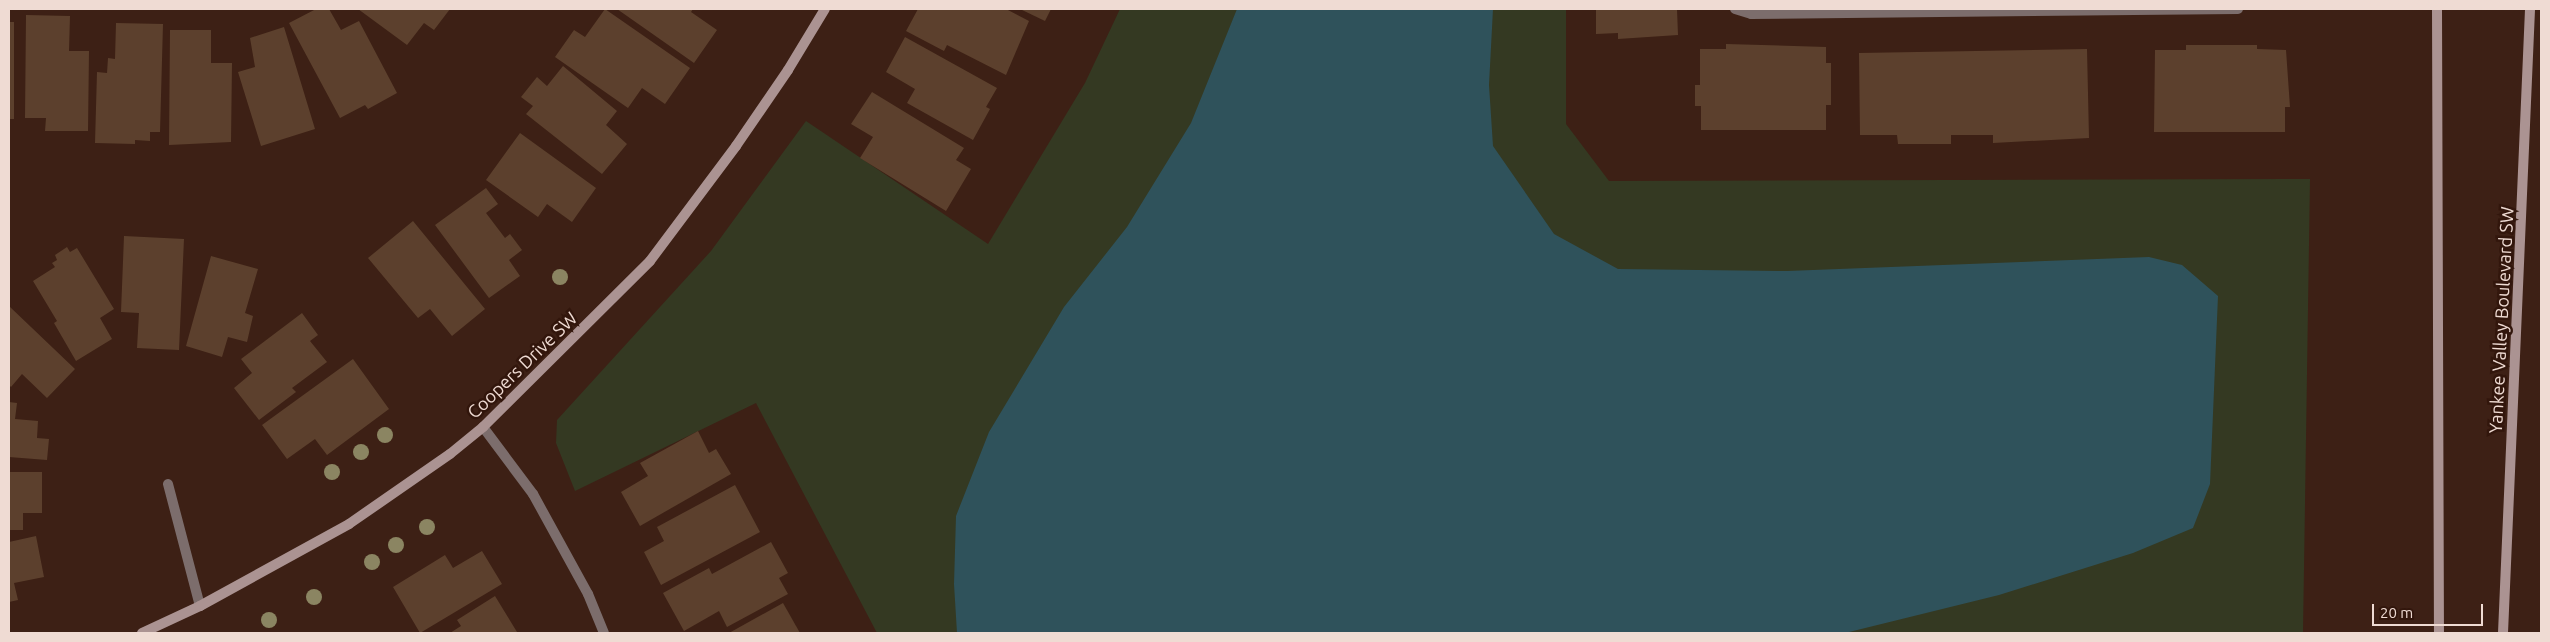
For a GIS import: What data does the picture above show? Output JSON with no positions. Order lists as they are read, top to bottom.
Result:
{
  "streets": {
    "main road": ["Yankee Valley Boulevard SW", "Coopers Drive SW"]
  },
  "scale_bar": "20 m"
}
